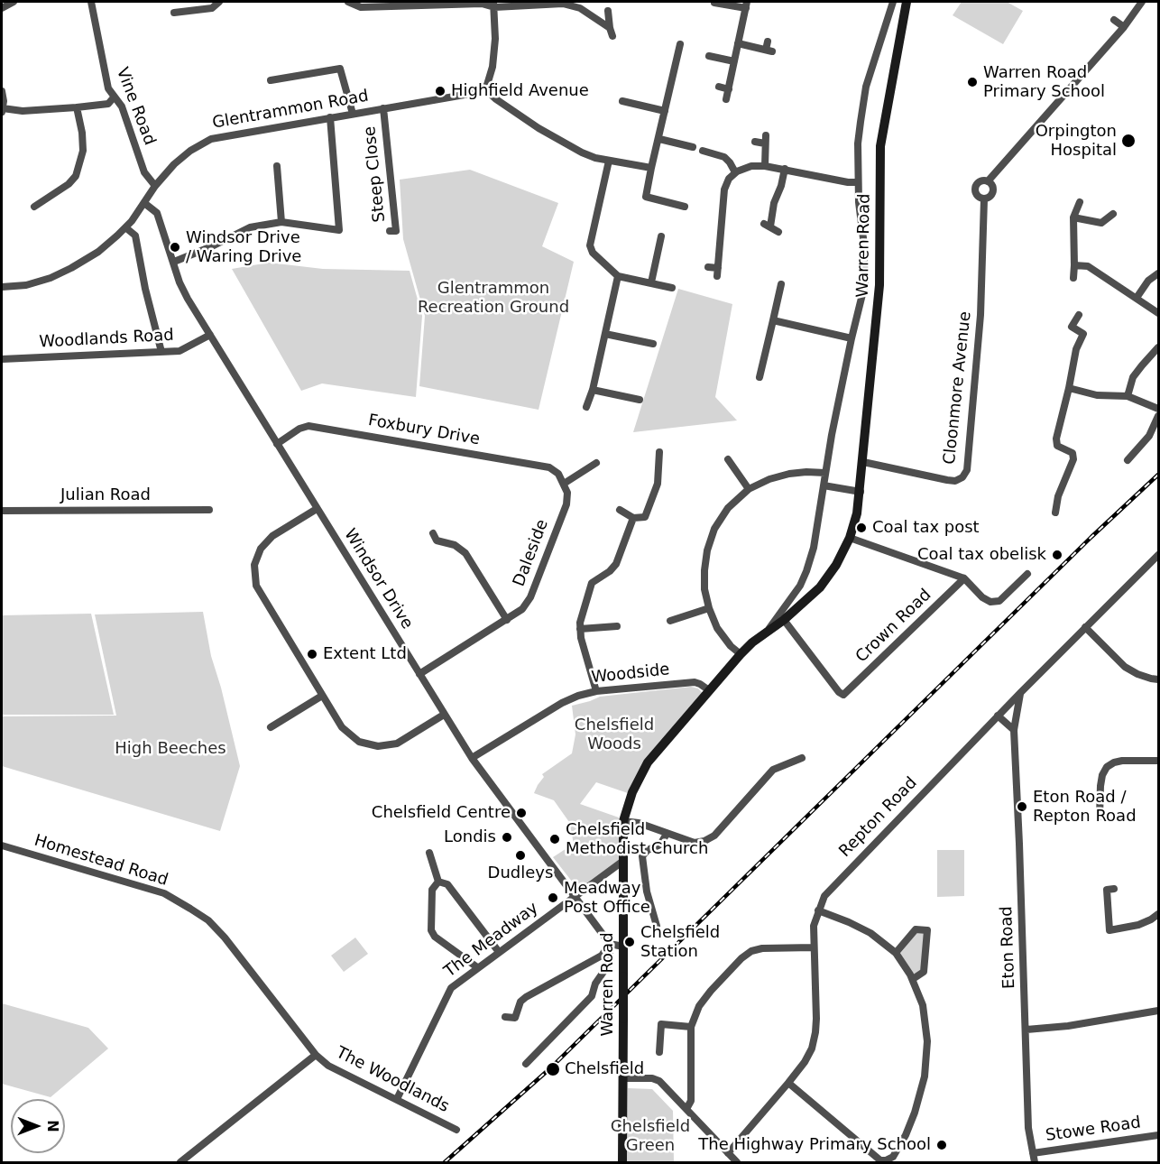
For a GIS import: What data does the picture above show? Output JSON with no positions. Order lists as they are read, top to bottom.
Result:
{
  "streets": {
    "street": [
      "Vine Road",
      "Glentrammon Road",
      "Steep Close",
      "Warren Road",
      "Woodlands Road",
      "Cloonmore Avenue",
      "Foxbury Drive",
      "Julian Road",
      "Daleside",
      "Windsor Drive",
      "Crown Road",
      "Woodside",
      "Repton Road",
      "Homestead Road",
      "The Meadway",
      "Eton Road",
      "The Woodlands",
      "Stowe Road"
    ]
  },
  "crossings": [
    ["Vine Road", "Glentrammon Road"],
    ["Glentrammon Road", "Steep Close"],
    ["Glentrammon Road", "Windsor Drive"],
    ["Warren Road", "Cloonmore Avenue"],
    ["Warren Road", "Crown Road"],
    ["Warren Road", "Woodside"],
    ["Warren Road", "The Meadway"],
    ["Woodlands Road", "Windsor Drive"],
    ["Foxbury Drive", "Daleside"],
    ["Foxbury Drive", "Windsor Drive"],
    ["Daleside", "Windsor Drive"],
    ["Windsor Drive", "Woodside"],
    ["Windsor Drive", "The Meadway"],
    ["Repton Road", "Eton Road"],
    ["Homestead Road", "The Woodlands"],
    ["The Meadway", "The Woodlands"],
    ["Eton Road", "Stowe Road"]
  ],
  "parks": [
    "Glentrammon Recreation Ground",
    "Chelsfield Woods",
    "High Beeches",
    "Chelsfield Green"
  ],
  "places": [
    "Warren Road Primary School",
    "Highfield Avenue",
    "Orpington Hospital",
    "Windsor Drive / Waring Drive",
    "Coal tax post",
    "Coal tax obelisk",
    "Extent Ltd",
    "Eton Road / Repton Road",
    "Chelsfield Centre",
    "Londis",
    "Chelsfield Methodist Church",
    "Dudleys",
    "Meadway Post Office",
    "Chelsfield Station",
    "Chelsfield",
    "The Highway Primary School"
  ],
  "north": "right"
}
